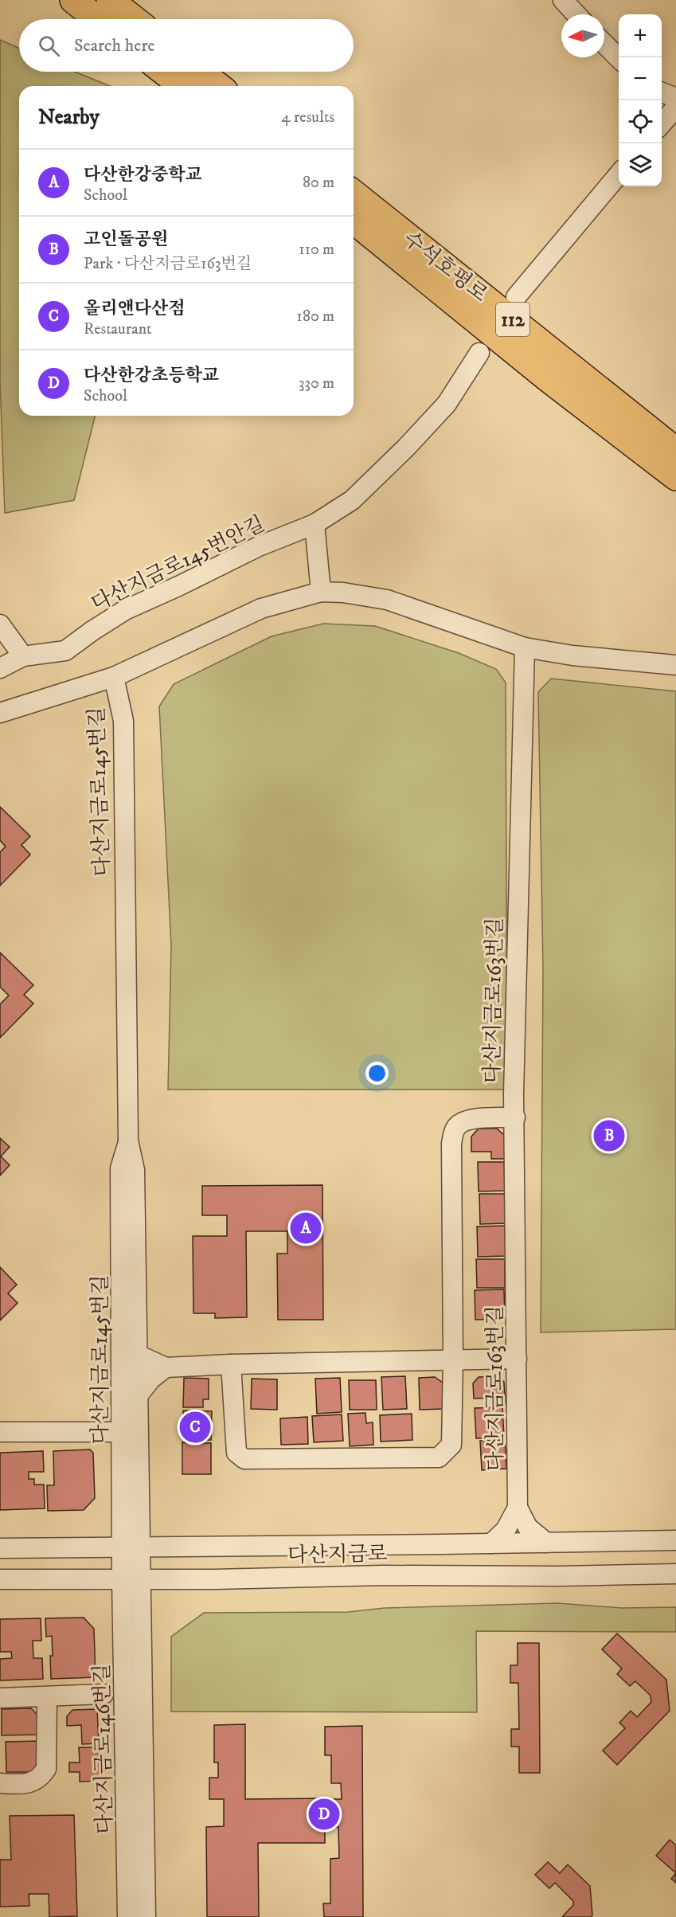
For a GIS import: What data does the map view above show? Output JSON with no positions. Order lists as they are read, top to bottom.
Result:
{
  "streets": {
    "highway": ["수석호평로", "112"],
    "street": [
      "다산지금로145번안길",
      "다산지금로145번길",
      "다산지금로163번길",
      "다산지금로",
      "다산지금로146번길"
    ]
  },
  "crossings": [
    ["다산지금로145번길", "다산지금로163번길"],
    ["다산지금로145번길", "다산지금로"],
    ["다산지금로145번길", "다산지금로146번길"],
    ["다산지금로", "다산지금로146번길"]
  ],
  "north": "left",
  "page": {
    "map_buttons": ["+", "−"],
    "search": "Search here",
    "heading": ["Nearby", "4 results"],
    "list": [
      {
        "mark": "A",
        "name": "다산한강중학교",
        "note": "School",
        "value": "80 m"
      },
      {
        "mark": "B",
        "name": "고인돌공원",
        "note": "Park · 다산지금로163번길",
        "value": "110 m"
      },
      {
        "mark": "C",
        "name": "올리앤다산점",
        "note": "Restaurant",
        "value": "180 m"
      },
      {
        "mark": "D",
        "name": "다산한강초등학교",
        "note": "School",
        "value": "330 m"
      }
    ],
    "pins": [
      "B",
      "A",
      "C",
      "D"
    ]
  }
}
